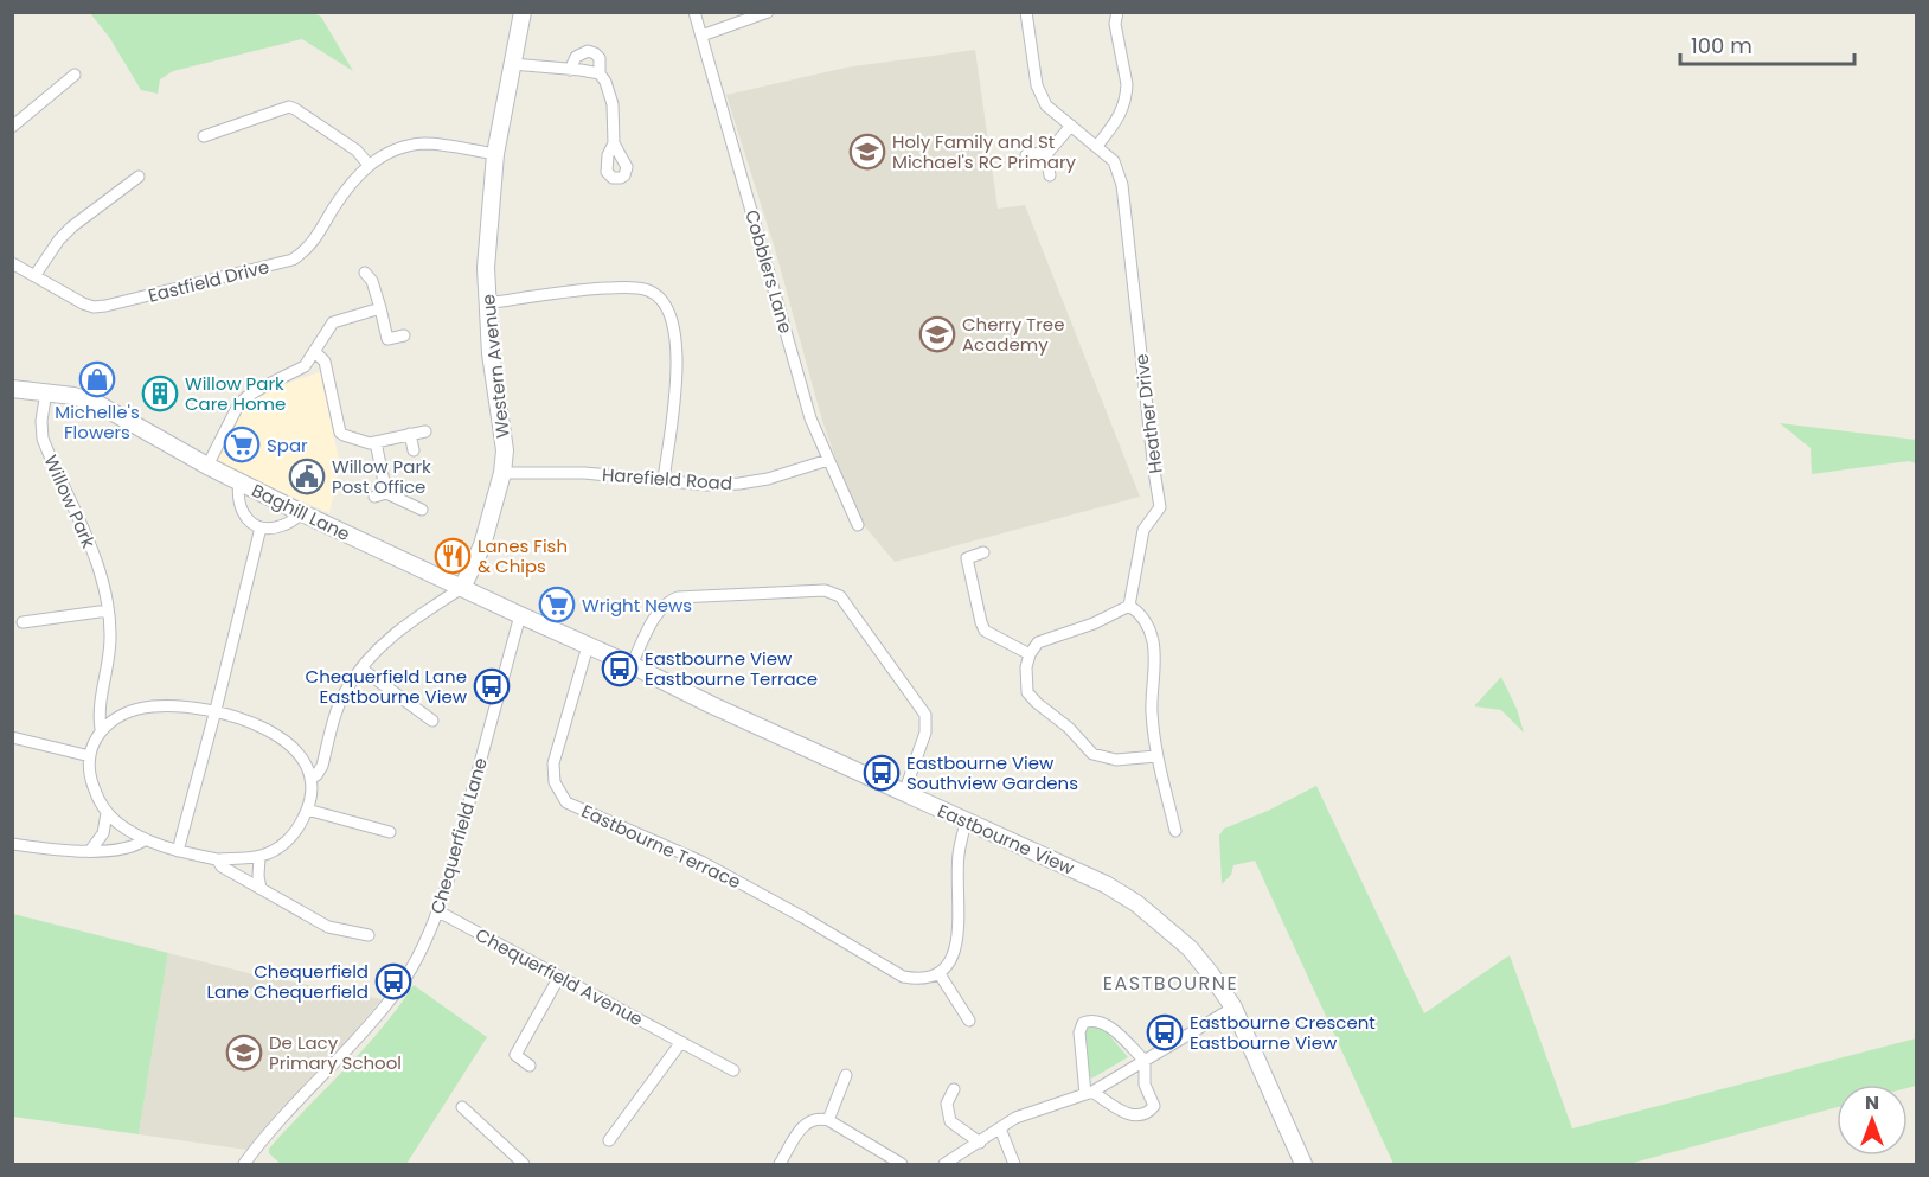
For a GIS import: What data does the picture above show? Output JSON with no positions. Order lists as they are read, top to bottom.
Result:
{
  "streets": {
    "street": [
      "Cobblers Lane",
      "Eastfield Drive",
      "Western Avenue",
      "Heather Drive",
      "Harefield Road",
      "Willow Park",
      "Baghill Lane",
      "Chequerfield Lane",
      "Eastbourne View",
      "Eastbourne Terrace",
      "Chequerfield Avenue"
    ]
  },
  "crossings": [
    ["Cobblers Lane", "Harefield Road"],
    ["Eastfield Drive", "Western Avenue"],
    ["Western Avenue", "Harefield Road"],
    ["Western Avenue", "Baghill Lane"],
    ["Willow Park", "Baghill Lane"],
    ["Baghill Lane", "Chequerfield Lane"],
    ["Baghill Lane", "Eastbourne View"],
    ["Baghill Lane", "Eastbourne Terrace"],
    ["Chequerfield Lane", "Chequerfield Avenue"],
    ["Eastbourne View", "Eastbourne Terrace"]
  ],
  "districts": ["EASTBOURNE"],
  "places": {
    "school or university": ["Holy Family and St Michael's RC Primary", "Cherry Tree Academy", "De Lacy Primary School"],
    "shop": ["Michelle's Flowers"],
    "building": ["Willow Park Care Home"],
    "supermarket": ["Spar", "Wright News"],
    "public building": ["Willow Park Post Office"],
    "restaurant": ["Lanes Fish & Chips"],
    "bus stop": [
      "Eastbourne View Eastbourne Terrace",
      "Chequerfield Lane Eastbourne View",
      "Eastbourne View Southview Gardens",
      "Chequerfield Lane Chequerfield",
      "Eastbourne Crescent Eastbourne View"
    ]
  },
  "scale_bar": "100 m",
  "north": "top"
}
